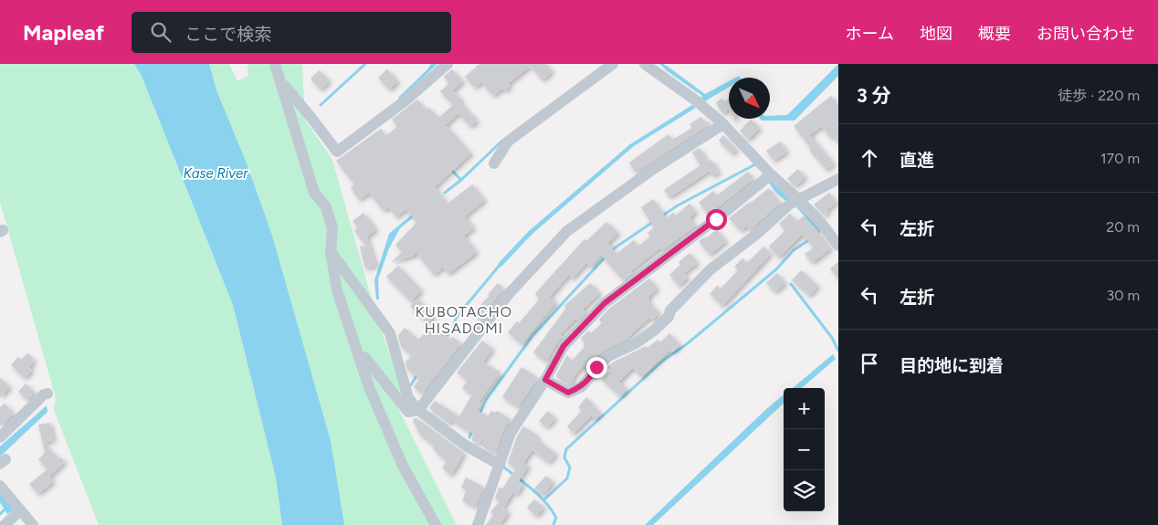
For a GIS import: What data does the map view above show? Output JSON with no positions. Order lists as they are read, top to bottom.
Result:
{
  "districts": ["KUBOTACHO HISADOMI"],
  "water": ["Kase River"],
  "north": "bottom right",
  "page": {
    "header": "Mapleaf",
    "search": "ここで検索",
    "nav": [
      "ホーム",
      "地図",
      "概要",
      "お問い合わせ"
    ],
    "heading": ["3 分", "徒歩 · 220 m"],
    "list": [
      ["直進", "170 m"],
      ["左折", "20 m"],
      ["左折", "30 m"],
      "目的地に到着"
    ],
    "map_buttons": ["+", "−"]
  }
}
